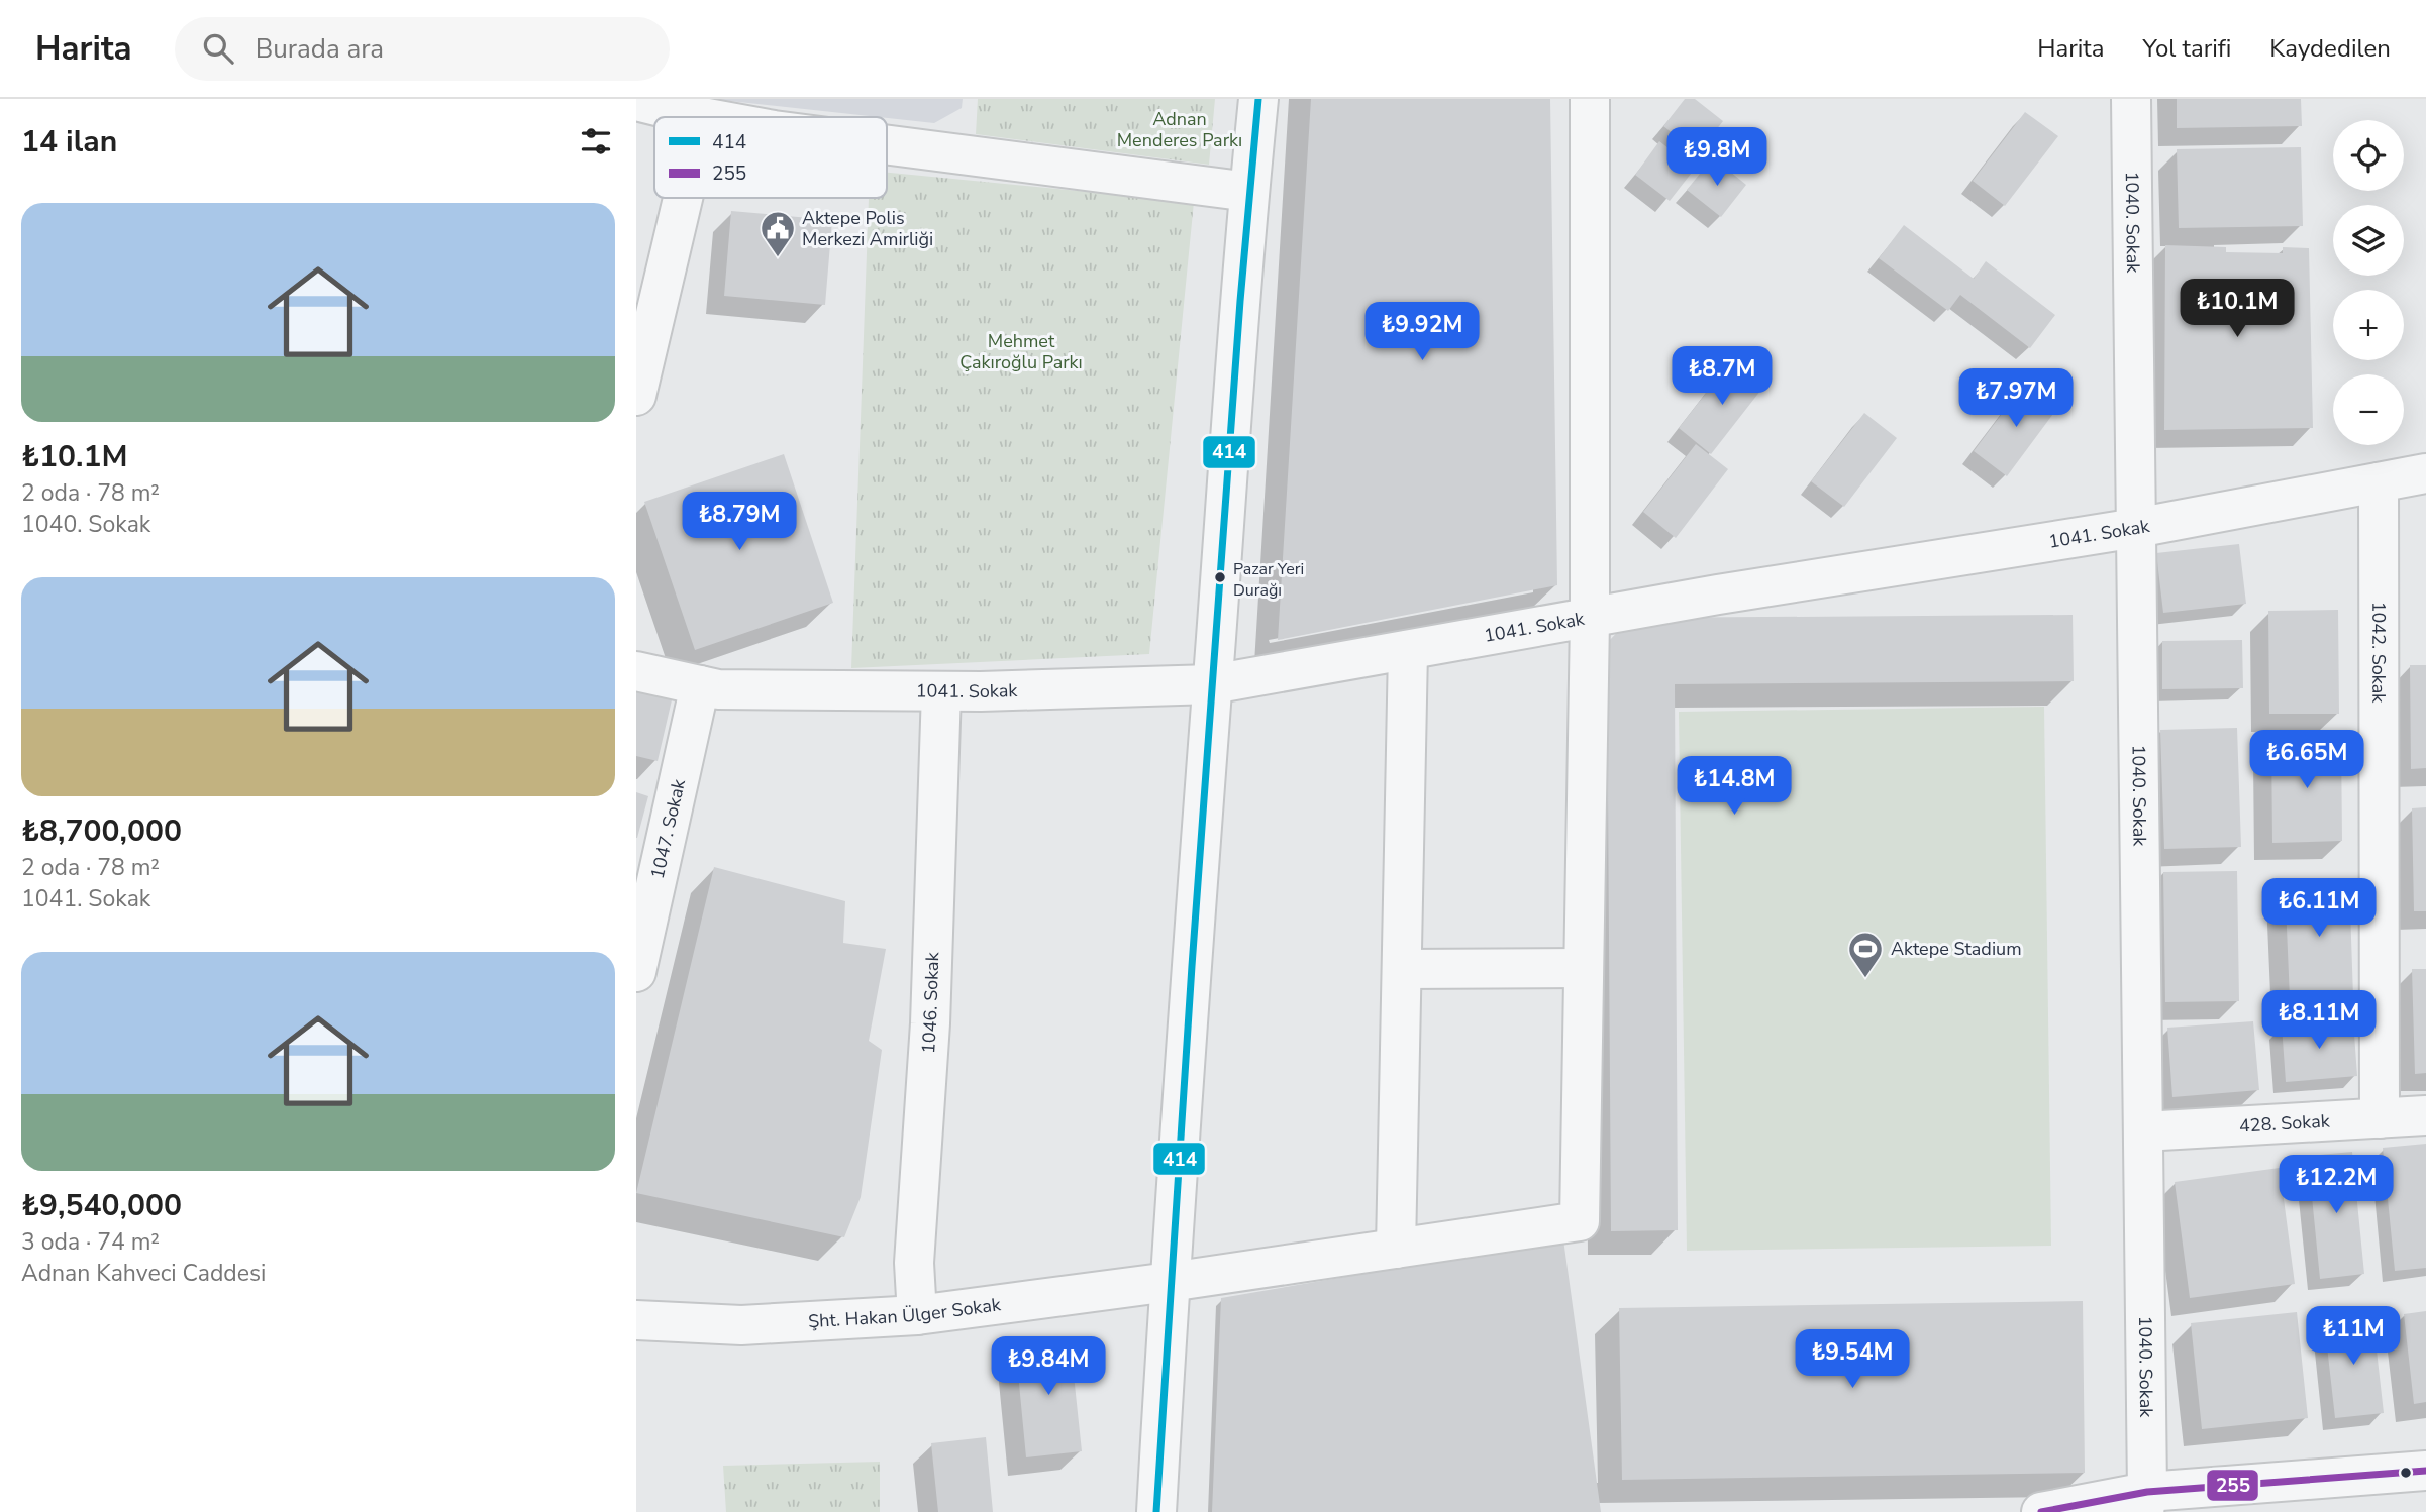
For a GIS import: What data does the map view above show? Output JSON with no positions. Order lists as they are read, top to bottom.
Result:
{
  "streets": {
    "street": [
      "1040. Sokak",
      "1041. Sokak",
      "1042. Sokak",
      "1047. Sokak",
      "1046. Sokak",
      "428. Sokak",
      "Şht. Hakan Ülger Sokak"
    ]
  },
  "crossings": [
    ["1040. Sokak", "1041. Sokak"],
    ["1040. Sokak", "428. Sokak"],
    ["1041. Sokak", "1042. Sokak"],
    ["1041. Sokak", "1047. Sokak"],
    ["1041. Sokak", "1046. Sokak"],
    ["1042. Sokak", "428. Sokak"],
    ["1046. Sokak", "Şht. Hakan Ülger Sokak"]
  ],
  "parks": ["Adnan Menderes Parkı", "Mehmet Çakıroğlu Parkı"],
  "places": {
    "public building": ["Aktepe Polis Merkezi Amirliği"],
    "other": ["Pazar Yeri Durağı"],
    "sports": ["Aktepe Stadium"]
  },
  "lines": ["transit line 414", "transit line 255"],
  "legend": ["414", "255"],
  "page": {
    "header": "Harita",
    "search": "Burada ara",
    "nav": ["Harita", "Yol tarifi", "Kaydedilen"],
    "heading": "14 ilan",
    "map_buttons": ["+", "−"],
    "price": [
      "₺9.8M",
      "₺10.1M",
      "₺9.92M",
      "₺8.7M",
      "₺7.97M",
      "₺8.79M",
      "₺6.65M",
      "₺14.8M",
      "₺6.11M",
      "₺8.11M",
      "₺12.2M",
      "₺11M",
      "₺9.54M",
      "₺9.84M"
    ],
    "list": [
      {
        "name": "₺10.1M",
        "note": "2 oda · 78 m² · 1040. Sokak"
      },
      {
        "name": "₺8,700,000",
        "note": "2 oda · 78 m² · 1041. Sokak"
      },
      {
        "name": "₺9,540,000",
        "note": "3 oda · 74 m² · Adnan Kahveci Caddesi"
      }
    ]
  }
}
